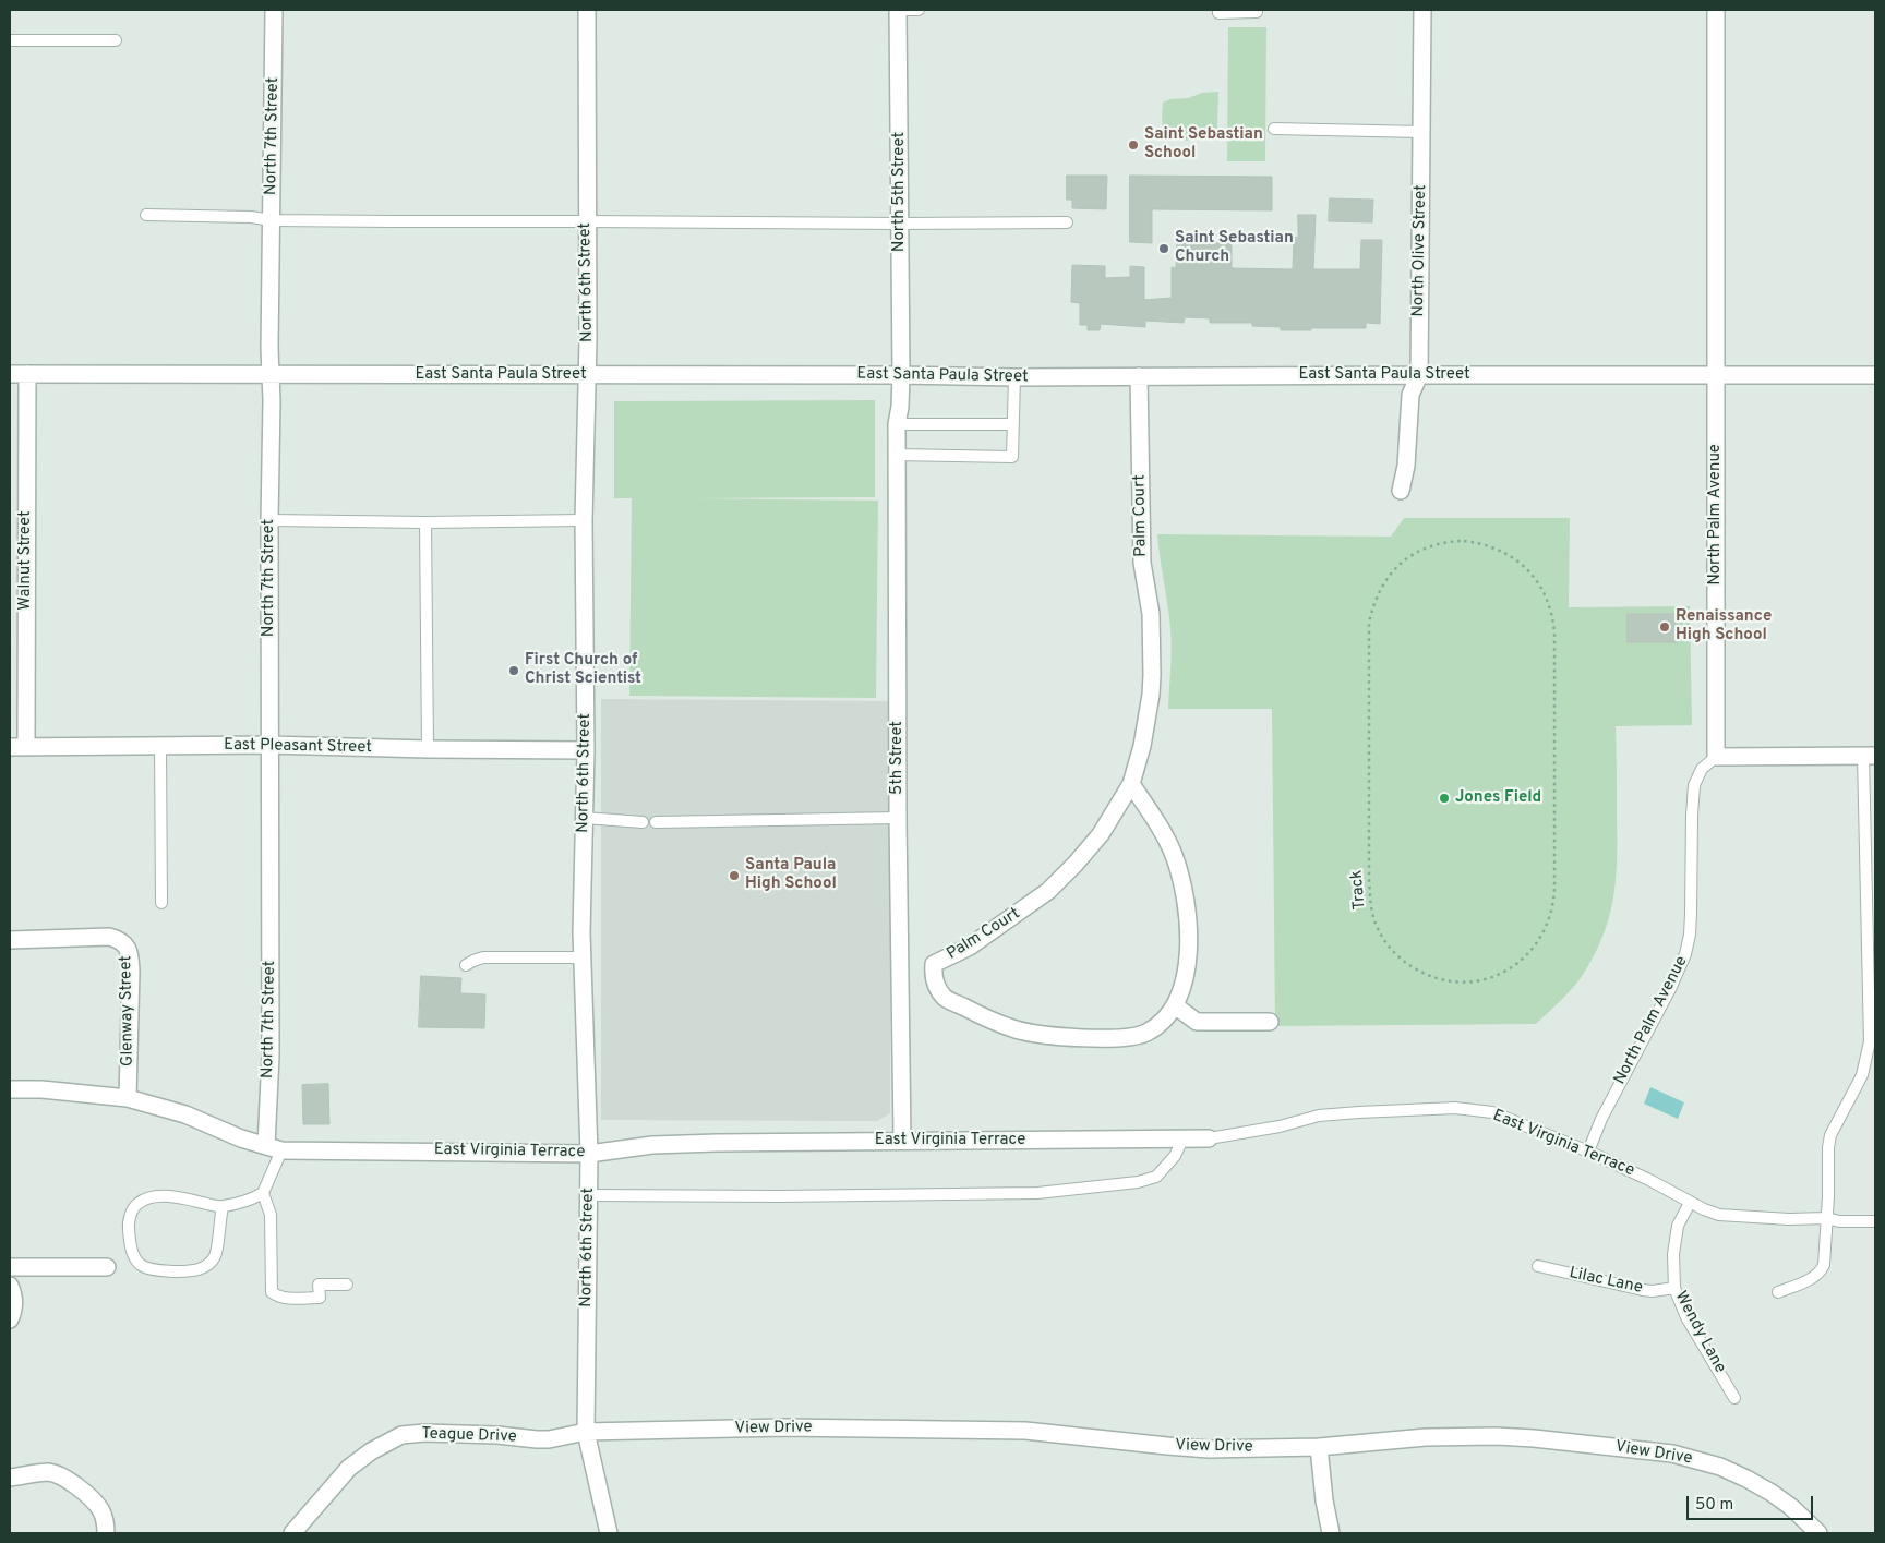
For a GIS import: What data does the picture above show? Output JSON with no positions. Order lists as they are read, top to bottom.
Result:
{
  "streets": {
    "street": [
      "North 7th Street",
      "North 5th Street",
      "North Olive Street",
      "North 6th Street",
      "East Santa Paula Street",
      "North Palm Avenue",
      "Palm Court",
      "Walnut Street",
      "East Pleasant Street",
      "5th Street",
      "Glenway Street",
      "East Virginia Terrace",
      "View Drive",
      "Teague Drive"
    ],
    "lane": ["Lilac Lane", "Wendy Lane"],
    "path": ["Track"]
  },
  "crossings": [
    ["North 7th Street", "East Santa Paula Street"],
    ["North 7th Street", "East Pleasant Street"],
    ["North 7th Street", "East Virginia Terrace"],
    ["North 5th Street", "East Santa Paula Street"],
    ["North 5th Street", "5th Street"],
    ["North Olive Street", "East Santa Paula Street"],
    ["North 6th Street", "East Santa Paula Street"],
    ["North 6th Street", "East Pleasant Street"],
    ["North 6th Street", "East Virginia Terrace"],
    ["North 6th Street", "View Drive"],
    ["North 6th Street", "Teague Drive"],
    ["East Santa Paula Street", "North Palm Avenue"],
    ["East Santa Paula Street", "Palm Court"],
    ["East Santa Paula Street", "Walnut Street"],
    ["East Santa Paula Street", "5th Street"],
    ["North Palm Avenue", "East Virginia Terrace"],
    ["Walnut Street", "East Pleasant Street"],
    ["5th Street", "East Virginia Terrace"],
    ["Glenway Street", "East Virginia Terrace"],
    ["East Virginia Terrace", "Wendy Lane"],
    ["Lilac Lane", "Wendy Lane"],
    ["View Drive", "Teague Drive"]
  ],
  "places": [
    "Saint Sebastian School",
    "Saint Sebastian Church",
    "Renaissance High School",
    "First Church of Christ Scientist",
    "Jones Field",
    "Santa Paula High School"
  ],
  "scale_bar": "50 m"
}
